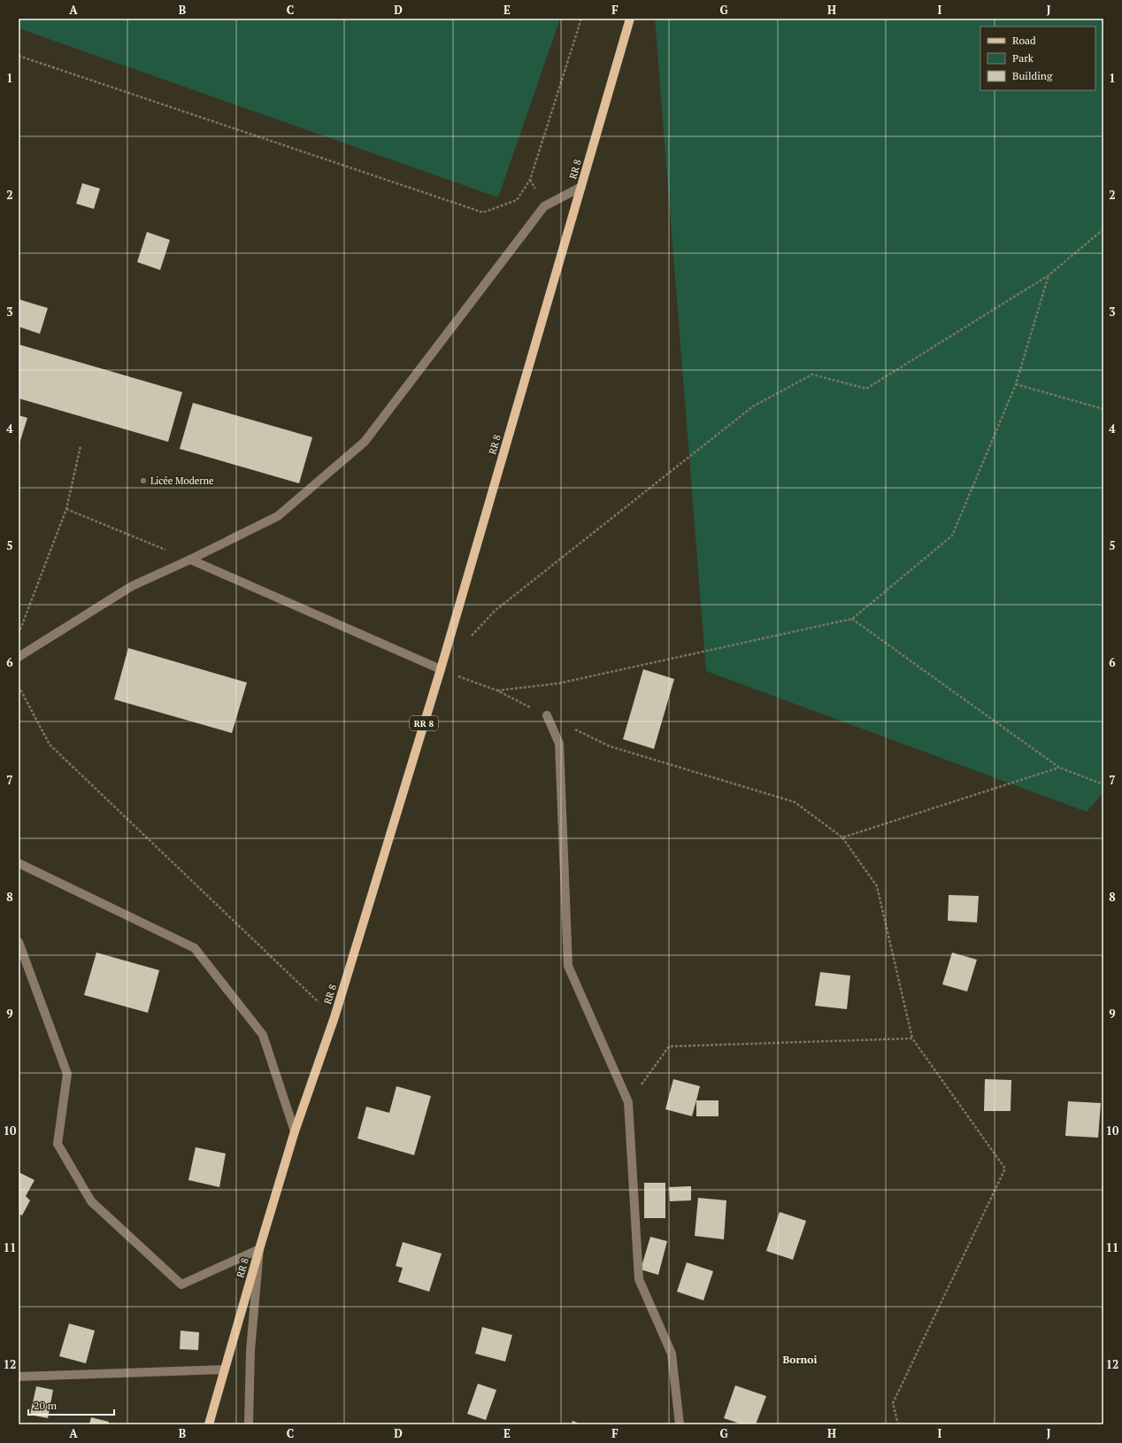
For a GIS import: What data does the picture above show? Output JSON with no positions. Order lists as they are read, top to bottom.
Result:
{
  "streets": {
    "main road": ["RR 8"]
  },
  "districts": ["Bornoi"],
  "places": ["Licée Moderne"],
  "legend": ["Road", "Park", "Building"],
  "scale_bar": "20 m",
  "grid": {
    "columns": [
      "A",
      "B",
      "C",
      "D",
      "E",
      "F",
      "G",
      "H",
      "I",
      "J"
    ],
    "rows": [
      "1",
      "2",
      "3",
      "4",
      "5",
      "6",
      "7",
      "8",
      "9",
      "10",
      "11",
      "12"
    ]
  }
}
